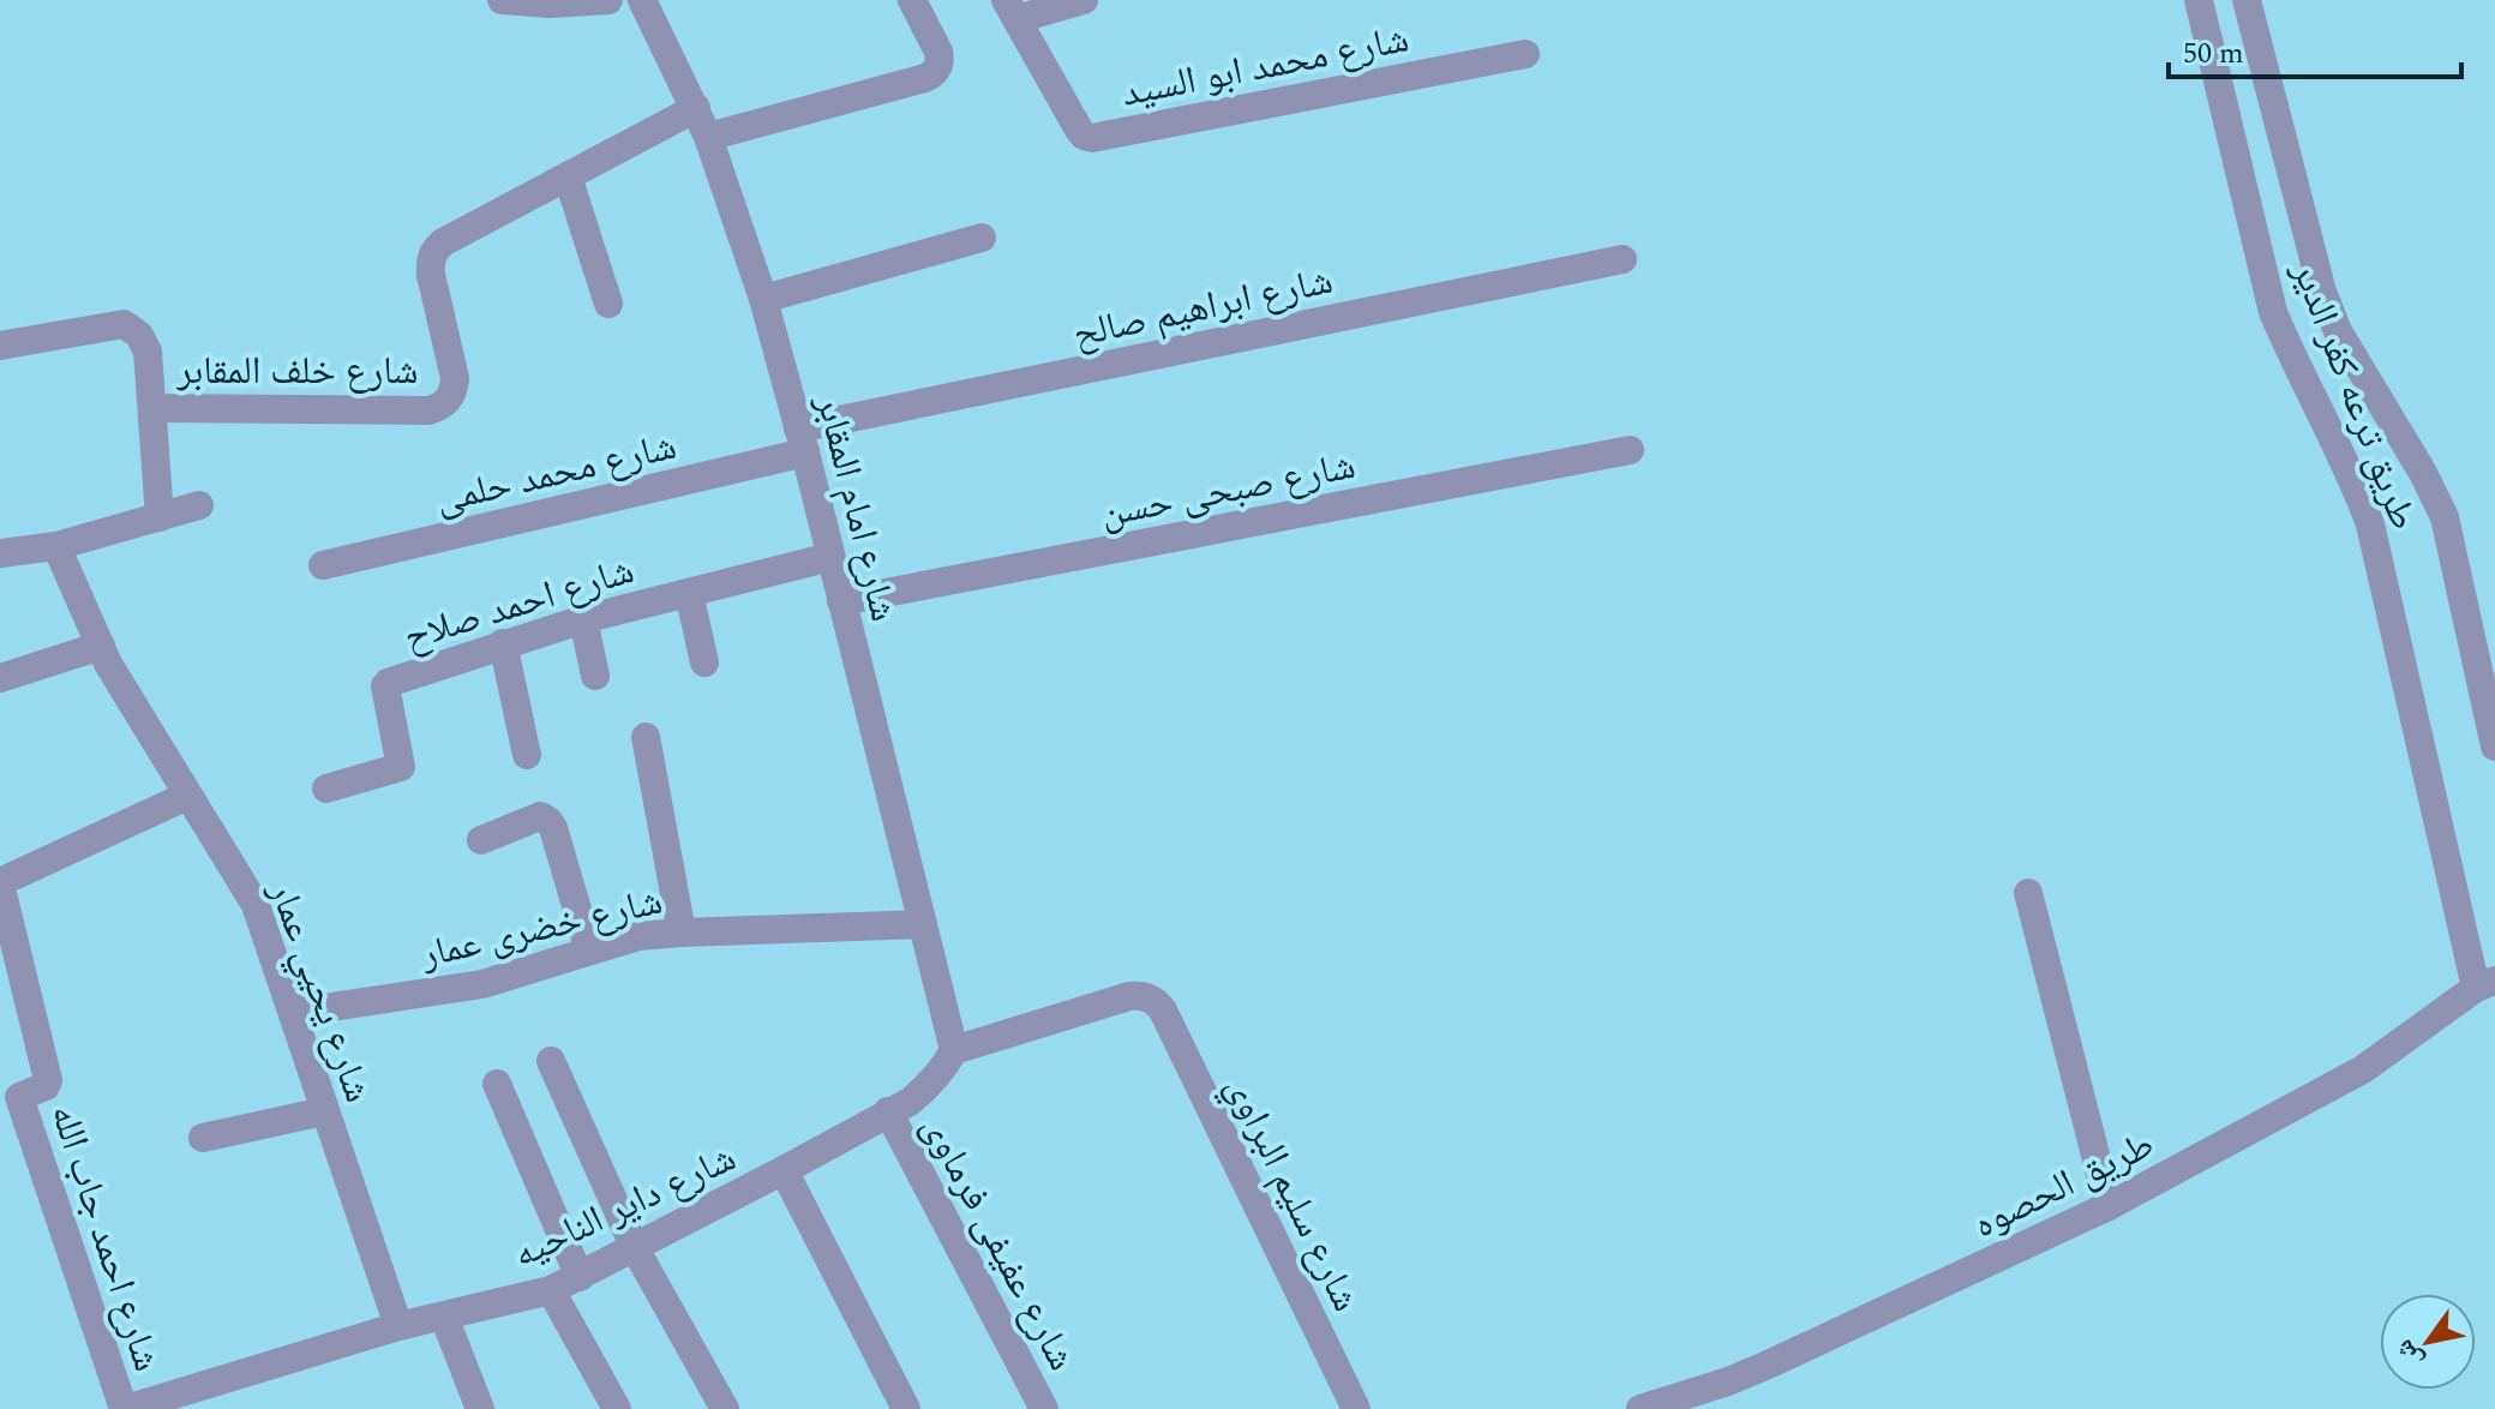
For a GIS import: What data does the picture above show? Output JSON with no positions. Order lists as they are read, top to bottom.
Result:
{
  "streets": {
    "street": [
      "شارع محمد ابو السيد",
      "شارع ابراهيم صالح",
      "شارع خلف المقابر",
      "طريق ترعه كفر الدير",
      "شارع محمد حلمى",
      "شارع صبحى حسن",
      "شارع امام المقابر",
      "شارع احمد صلاح",
      "شارع خضرى عمار",
      "شارع يحيي عمار",
      "طريق الحصوه",
      "شارع سليم البراوي",
      "شارع داير الناحيه",
      "شارع احمد جاب الله",
      "شارع عفيفى فرماوى"
    ]
  },
  "crossings": [
    ["شارع ابراهيم صالح", "شارع محمد حلمى"],
    ["شارع ابراهيم صالح", "شارع امام المقابر"],
    ["شارع خلف المقابر", "شارع امام المقابر"],
    ["طريق ترعه كفر الدير", "طريق الحصوه"],
    ["شارع محمد حلمى", "شارع امام المقابر"],
    ["شارع صبحى حسن", "شارع امام المقابر"],
    ["شارع امام المقابر", "شارع احمد صلاح"],
    ["شارع امام المقابر", "شارع خضرى عمار"],
    ["شارع امام المقابر", "شارع سليم البراوي"],
    ["شارع امام المقابر", "شارع داير الناحيه"],
    ["شارع خضرى عمار", "شارع يحيي عمار"],
    ["شارع يحيي عمار", "شارع داير الناحيه"],
    ["شارع سليم البراوي", "شارع داير الناحيه"],
    ["شارع داير الناحيه", "شارع احمد جاب الله"],
    ["شارع داير الناحيه", "شارع عفيفى فرماوى"]
  ],
  "scale_bar": "50 m",
  "north": "bottom left"
}
